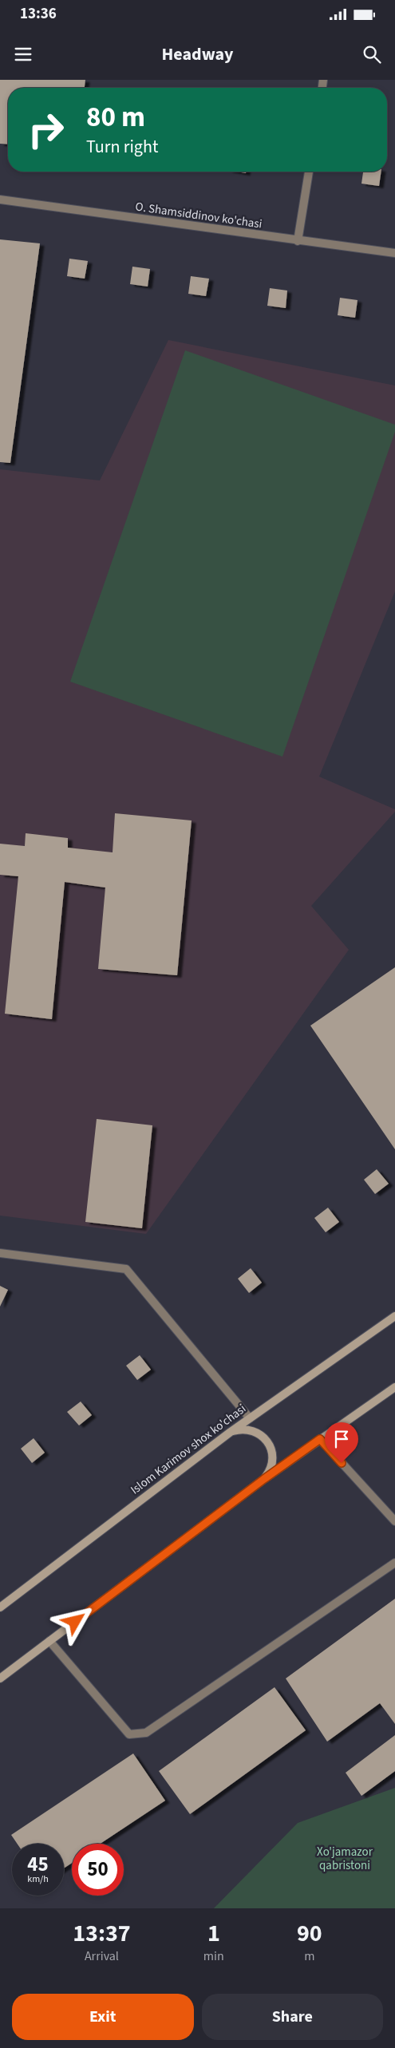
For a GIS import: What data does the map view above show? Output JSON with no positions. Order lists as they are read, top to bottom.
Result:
{
  "streets": {
    "main road": ["Islom Karimov shox ko'chasi"],
    "street": ["O. Shamsiddinov ko'chasi"]
  },
  "parks": ["Xo'jamazor qabristoni"],
  "page": {
    "status": "13:36",
    "header": "Headway",
    "turn": ["80 m", "Turn right"],
    "speed": "45 km/h",
    "limit": "50",
    "eta": [
      "13:37",
      "Arrival",
      "1",
      "min",
      "90",
      "m"
    ],
    "buttons": ["Exit", "Share"]
  }
}
